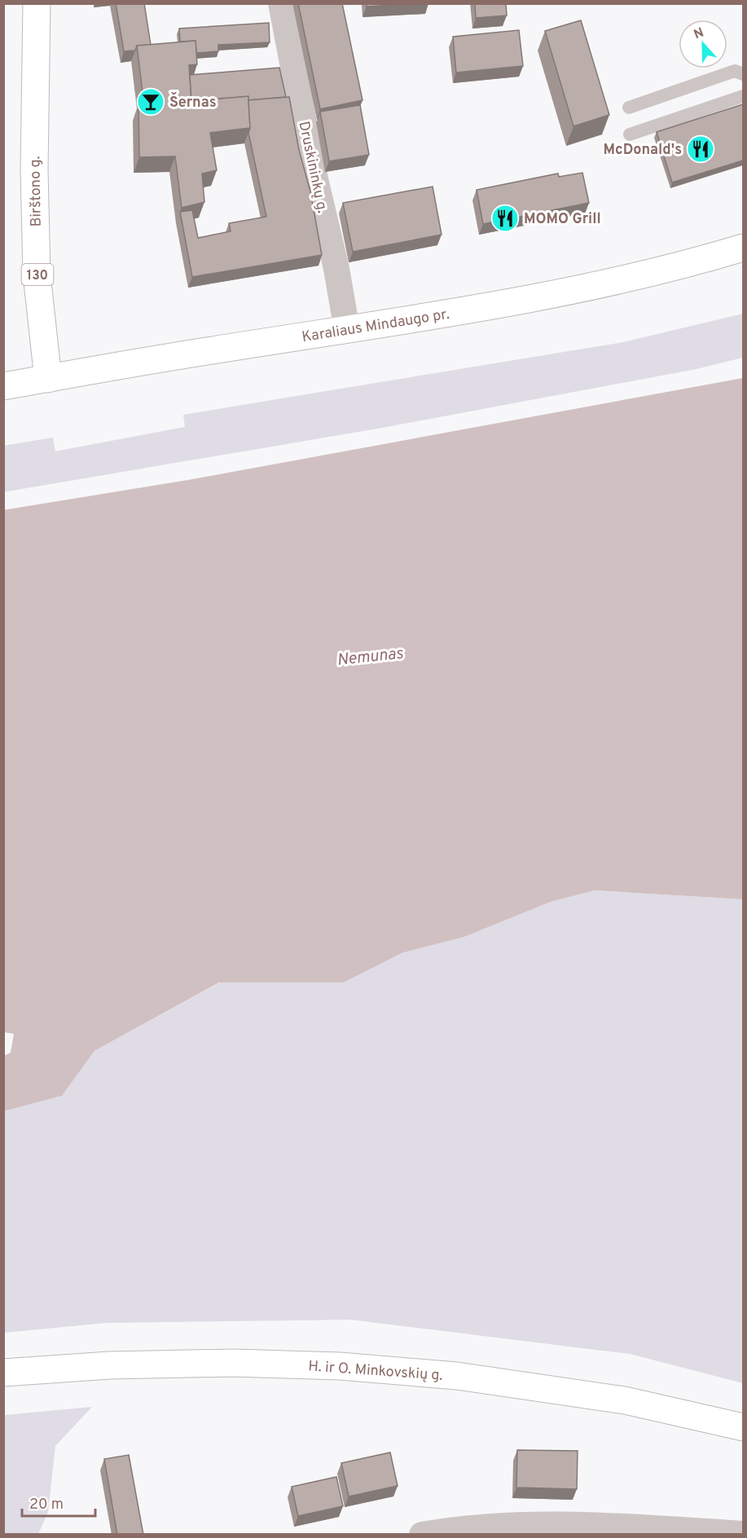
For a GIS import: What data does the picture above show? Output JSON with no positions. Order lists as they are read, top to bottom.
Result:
{
  "streets": {
    "main road": [
      "Birštono g.",
      "130",
      "Karaliaus Mindaugo pr.",
      "H. ir O. Minkovskių g."
    ],
    "street": ["Druskininkų g."]
  },
  "crossings": [
    ["Druskininkų g.", "Karaliaus Mindaugo pr."],
    ["Birštono g.", "Karaliaus Mindaugo pr."]
  ],
  "water": ["Nemunas"],
  "places": {
    "bar": ["Šernas"],
    "restaurant": ["McDonald's", "MOMO Grill"]
  },
  "scale_bar": "20 m",
  "north": "top"
}
